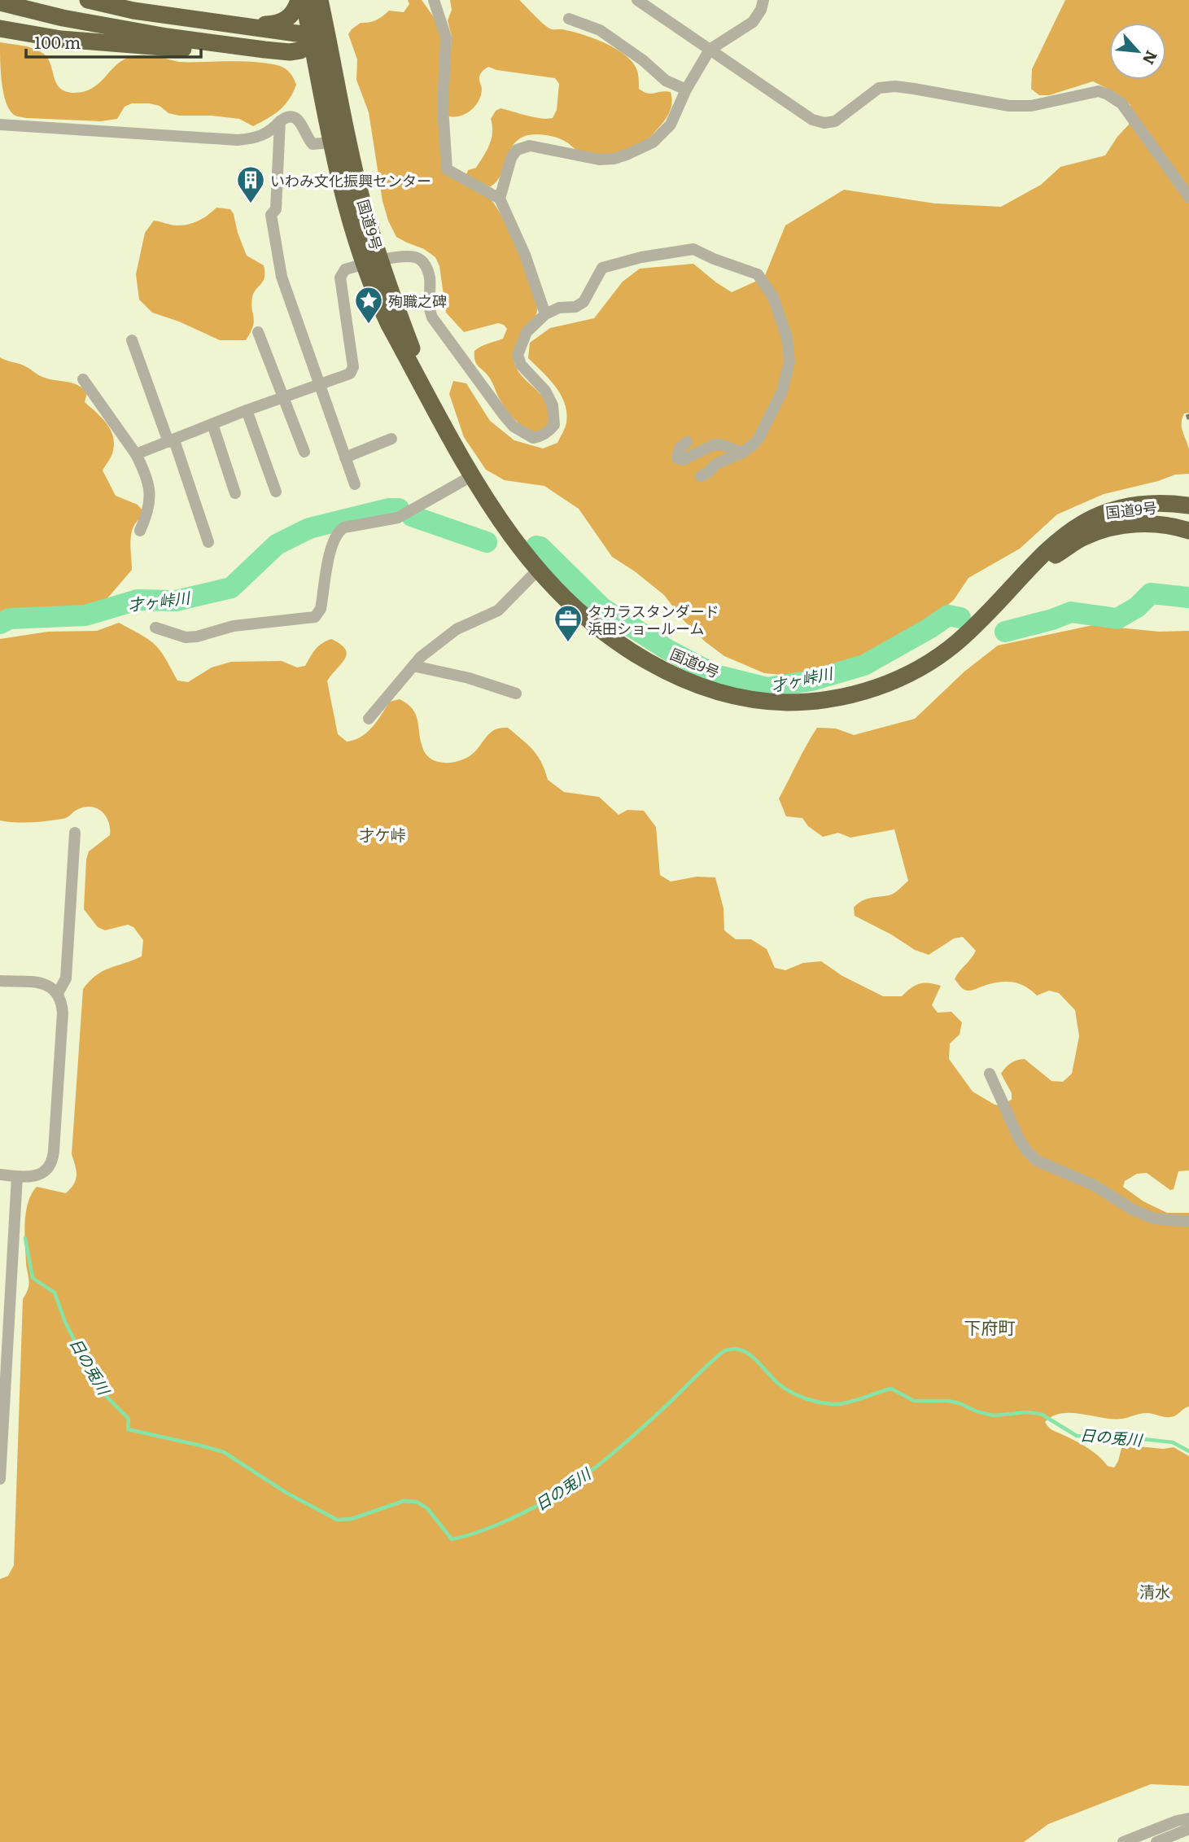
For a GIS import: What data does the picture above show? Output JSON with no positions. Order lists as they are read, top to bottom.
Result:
{
  "streets": {
    "highway": ["国道9号"]
  },
  "districts": ["才ケ峠", "下府町", "清水"],
  "water": ["才ヶ峠川", "日の兎川"],
  "places": {
    "building": ["いわみ文化振興センター"],
    "place": ["殉職之碑"],
    "office": ["タカラスタンダード 浜田ショールーム"]
  },
  "scale_bar": "100 m",
  "north": "bottom right"
}
